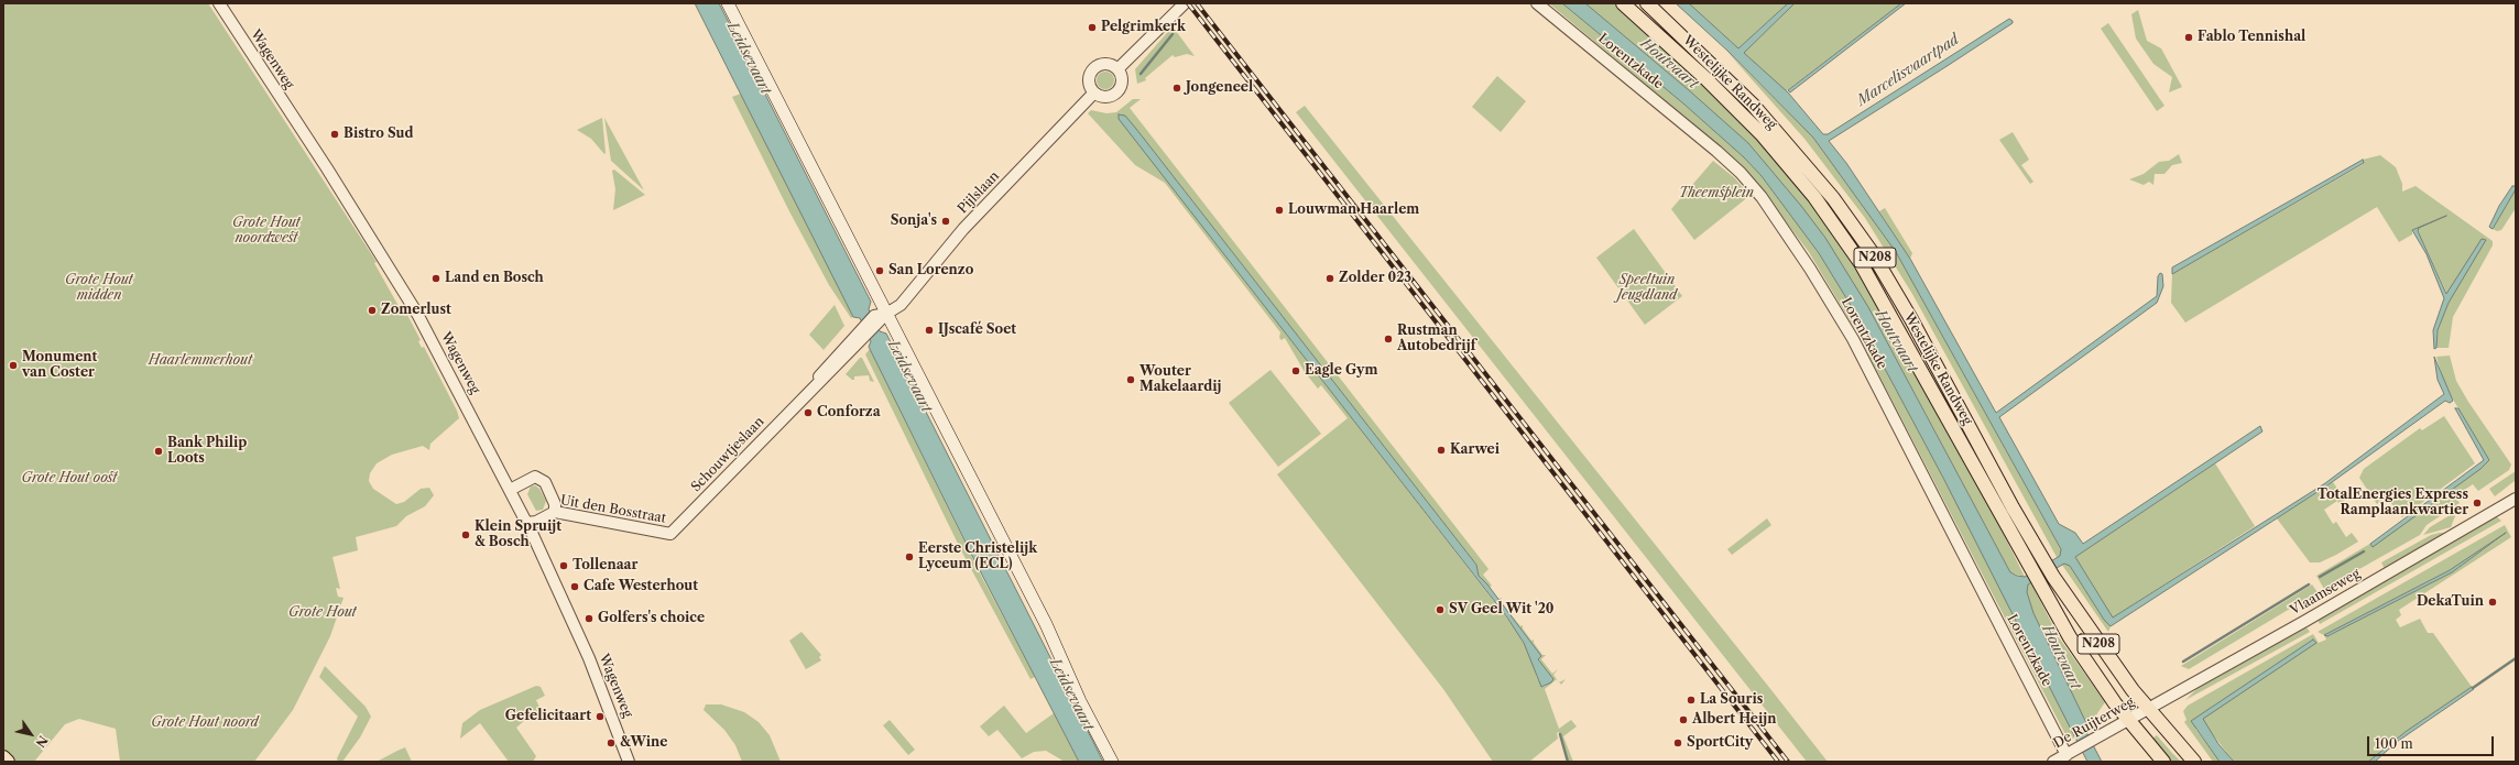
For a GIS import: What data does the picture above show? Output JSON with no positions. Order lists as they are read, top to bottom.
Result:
{
  "streets": {
    "main road": ["Westelijke Randweg", "N208"],
    "street": [
      "Wagenweg",
      "Lorentzkade",
      "Pijlslaan",
      "Schouwtjeslaan",
      "Uit den Bosstraat",
      "Vlaamseweg",
      "De Ruijterweg"
    ]
  },
  "crossings": [
    ["Wagenweg", "Uit den Bosstraat"],
    ["Lorentzkade", "De Ruijterweg"],
    ["Westelijke Randweg", "Vlaamseweg"],
    ["Westelijke Randweg", "De Ruijterweg"],
    ["Pijlslaan", "Schouwtjeslaan"],
    ["Schouwtjeslaan", "Uit den Bosstraat"],
    ["Vlaamseweg", "De Ruijterweg"]
  ],
  "water": ["Leidsevaart", "Houtvaart", "Marcelisvaartpad"],
  "parks": [
    "Theemsplein",
    "Grote Hout noordwest",
    "Grote Hout midden",
    "Speeltuin Jeugdland",
    "Haarlemmerhout",
    "Grote Hout oost",
    "Grote Hout",
    "Grote Hout noord"
  ],
  "places": [
    "Pelgrimkerk",
    "Fablo Tennishal",
    "Jongeneel",
    "Bistro Sud",
    "Louwman Haarlem",
    "Sonja's",
    "San Lorenzo",
    "Land en Bosch",
    "Zolder 023",
    "Zomerlust",
    "IJscafé Soet",
    "Rustman Autobedrijf",
    "Monument van Coster",
    "Eagle Gym",
    "Wouter Makelaardij",
    "Conforza",
    "Karwei",
    "Bank Philip Loots",
    "TotalEnergies Express Ramplaankwartier",
    "Klein Spruijt & Bosch",
    "Eerste Christelijk Lyceum (ECL)",
    "Tollenaar",
    "Cafe Westerhout",
    "DekaTuin",
    "SV Geel Wit '20",
    "Golfers's choice",
    "La Souris",
    "Gefelicitaart",
    "Albert Heijn",
    "&Wine",
    "SportCity"
  ],
  "scale_bar": "100 m",
  "north": "bottom right"
}
